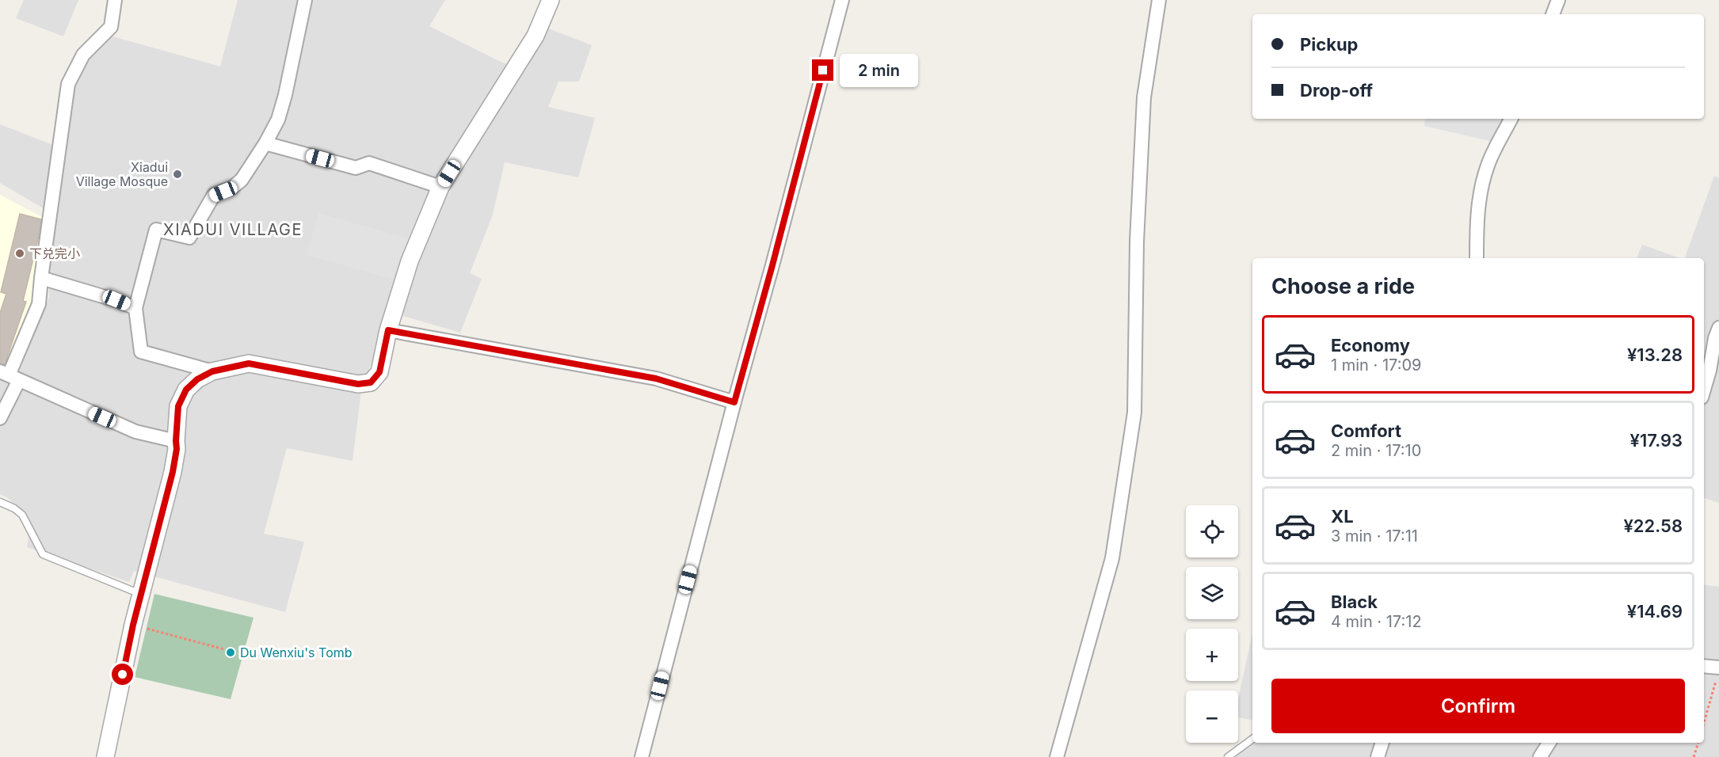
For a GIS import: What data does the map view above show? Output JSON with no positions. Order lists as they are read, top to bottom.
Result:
{
  "districts": ["XIADUI VILLAGE"],
  "places": ["Xiadui Village Mosque", "下兑完小", "Du Wenxiu's Tomb"],
  "page": {
    "banner": ["Pickup", "Drop-off"],
    "bubble": "2 min",
    "heading": "Choose a ride",
    "list": [
      {
        "name": "Economy",
        "note": "1 min · 17:09",
        "value": "¥13.28"
      },
      {
        "name": "Comfort",
        "note": "2 min · 17:10",
        "value": "¥17.93"
      },
      {
        "name": "XL",
        "note": "3 min · 17:11",
        "value": "¥22.58"
      },
      {
        "name": "Black",
        "note": "4 min · 17:12",
        "value": "¥14.69"
      }
    ],
    "map_buttons": ["+", "−"],
    "buttons": "Confirm"
  }
}
